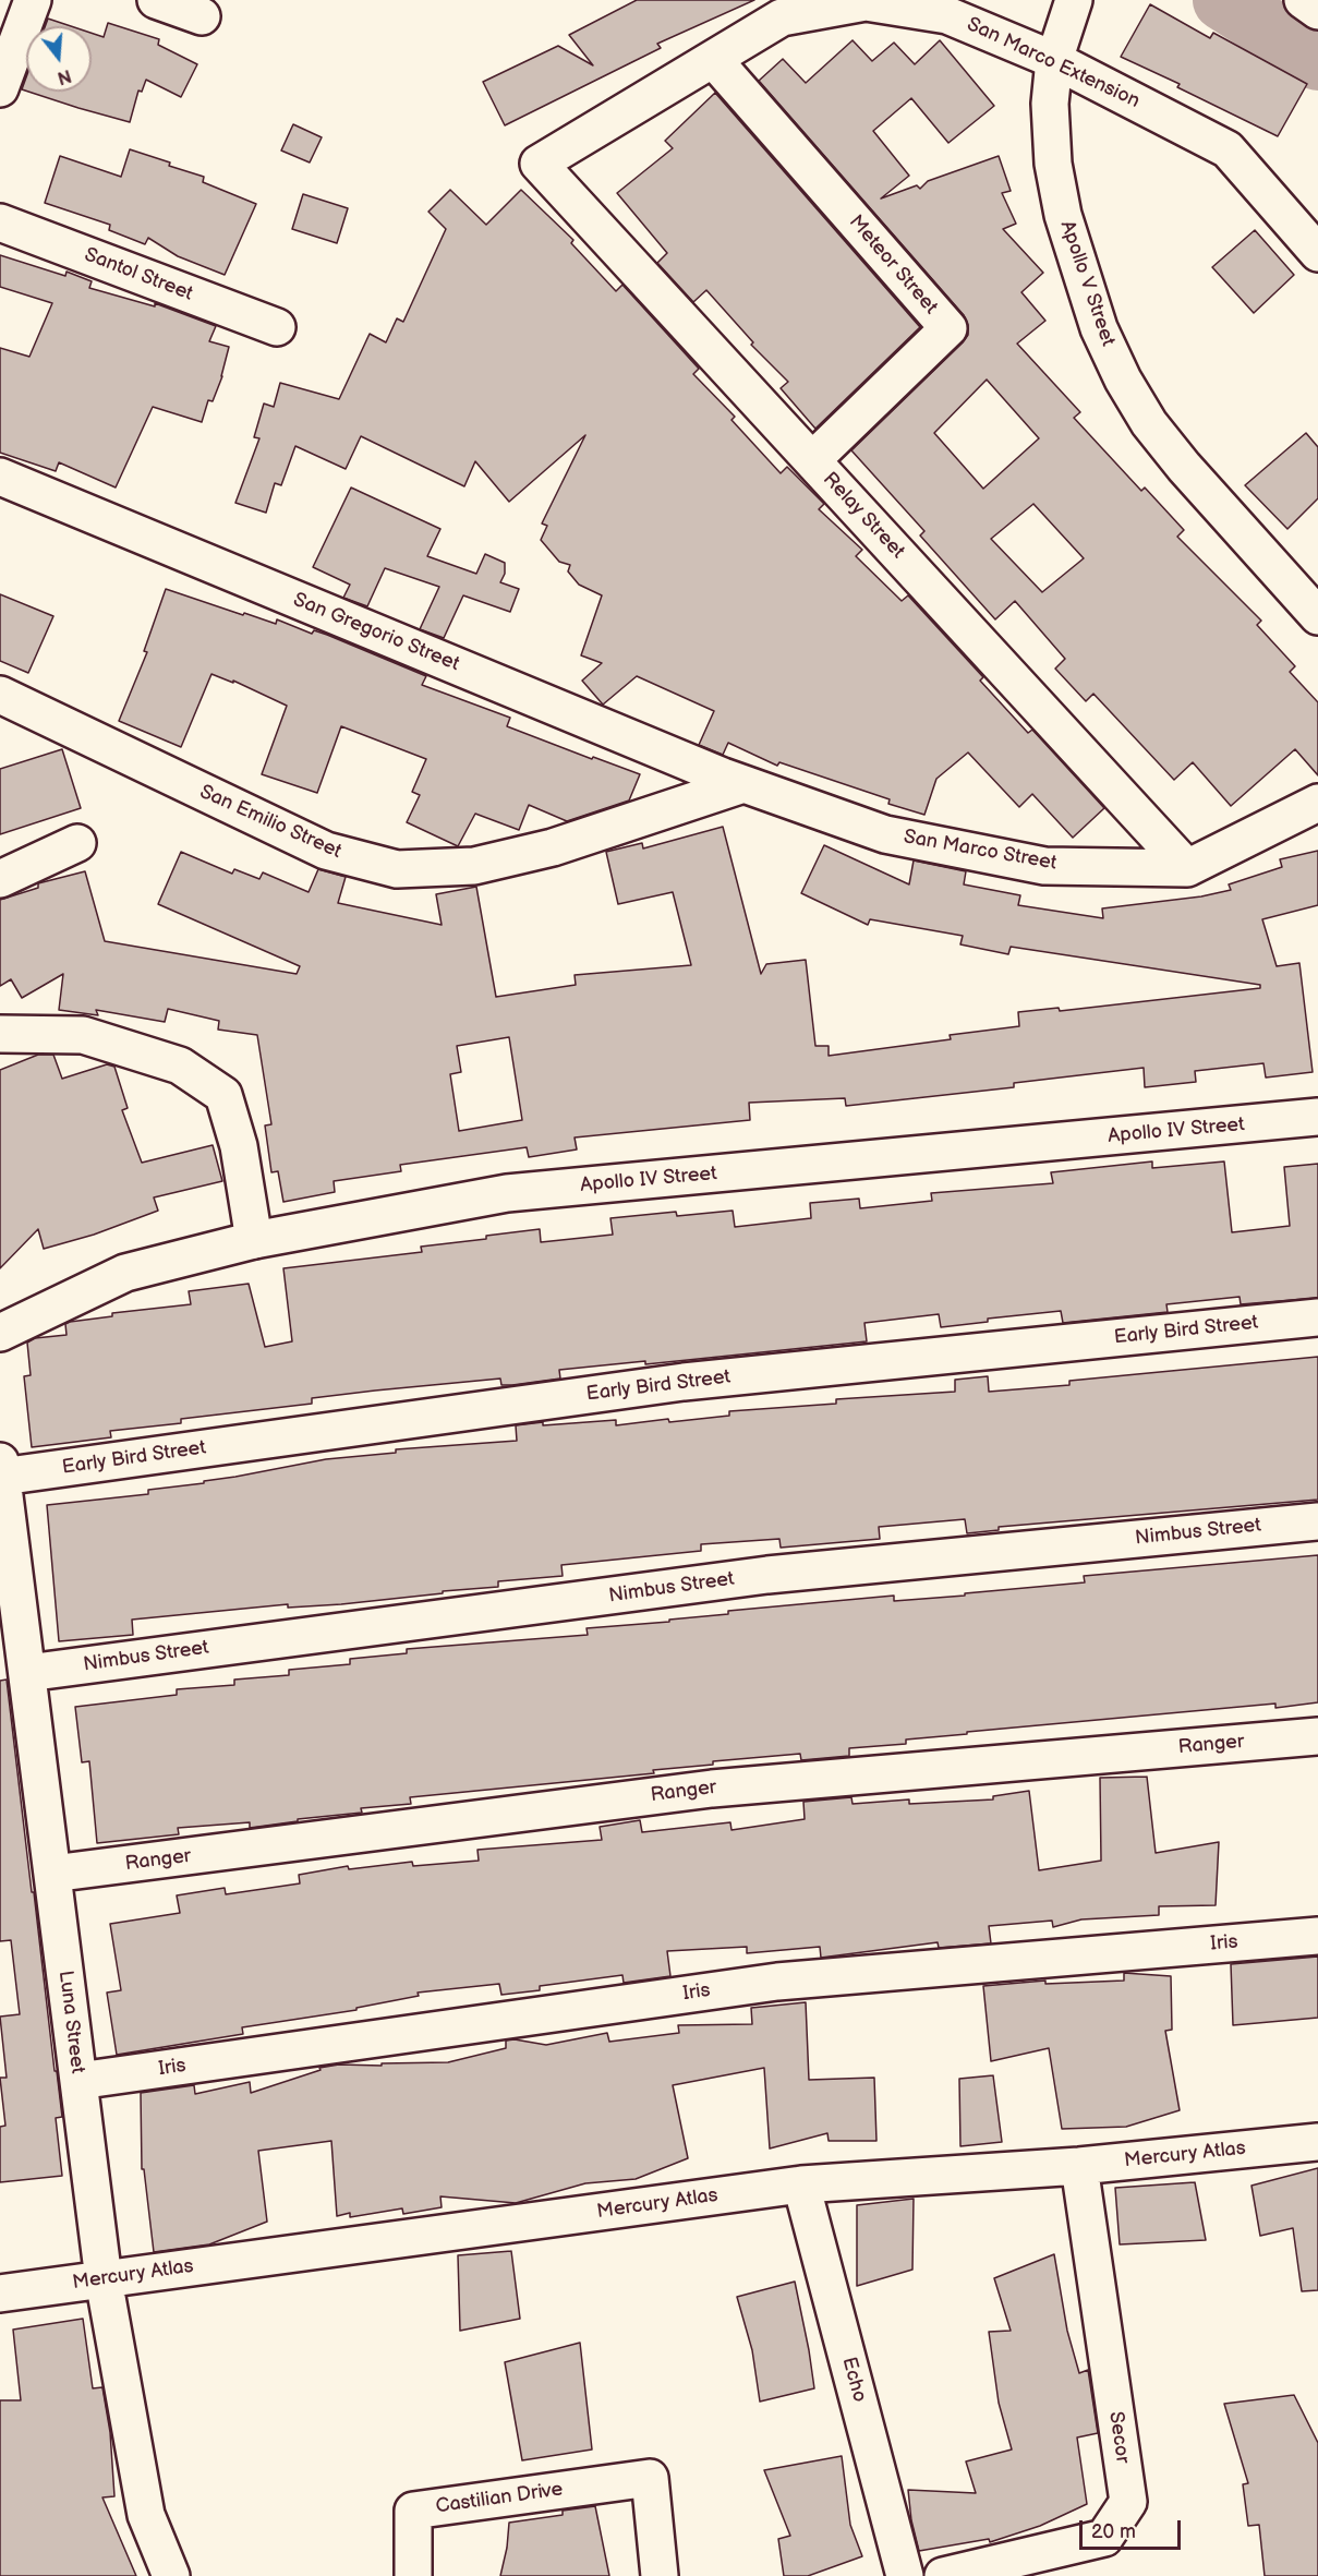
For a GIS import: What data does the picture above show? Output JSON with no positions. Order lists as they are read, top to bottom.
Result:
{
  "streets": {
    "street": [
      "San Marco Extension",
      "Meteor Street",
      "Santol Street",
      "Apollo V Street",
      "Relay Street",
      "San Gregorio Street",
      "San Emilio Street",
      "San Marco Street",
      "Apollo IV Street",
      "Early Bird Street",
      "Nimbus Street",
      "Ranger",
      "Iris",
      "Luna Street",
      "Mercury Atlas",
      "Echo",
      "Secor",
      "Castilian Drive"
    ]
  },
  "crossings": [
    ["San Marco Extension", "Meteor Street"],
    ["San Marco Extension", "Apollo V Street"],
    ["San Marco Extension", "Relay Street"],
    ["Meteor Street", "Relay Street"],
    ["Relay Street", "San Marco Street"],
    ["San Gregorio Street", "San Emilio Street"],
    ["San Gregorio Street", "San Marco Street"],
    ["San Emilio Street", "San Marco Street"],
    ["Early Bird Street", "Luna Street"],
    ["Nimbus Street", "Luna Street"],
    ["Ranger", "Luna Street"],
    ["Iris", "Luna Street"],
    ["Luna Street", "Mercury Atlas"],
    ["Mercury Atlas", "Echo"],
    ["Mercury Atlas", "Secor"]
  ],
  "scale_bar": "20 m",
  "north": "bottom"
}
